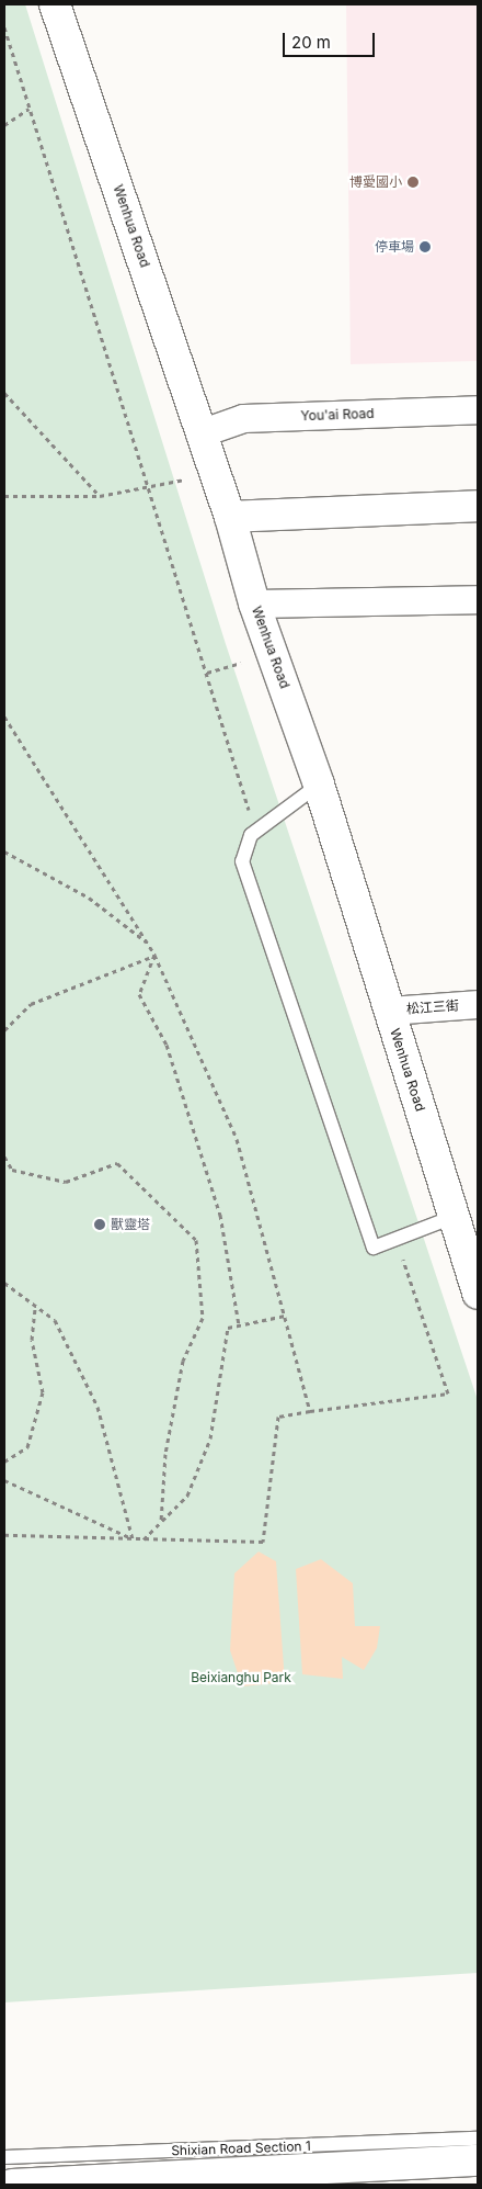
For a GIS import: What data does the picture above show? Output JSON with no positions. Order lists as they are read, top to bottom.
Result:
{
  "streets": {
    "street": [
      "Wenhua Road",
      "You'ai Road",
      "松江三街",
      "Shixian Road Section 1"
    ]
  },
  "crossings": [
    ["Wenhua Road", "You'ai Road"],
    ["Wenhua Road", "松江三街"]
  ],
  "parks": ["Beixianghu Park"],
  "places": ["博愛國小", "停車場", "獸靈塔"],
  "scale_bar": "20 m"
}
